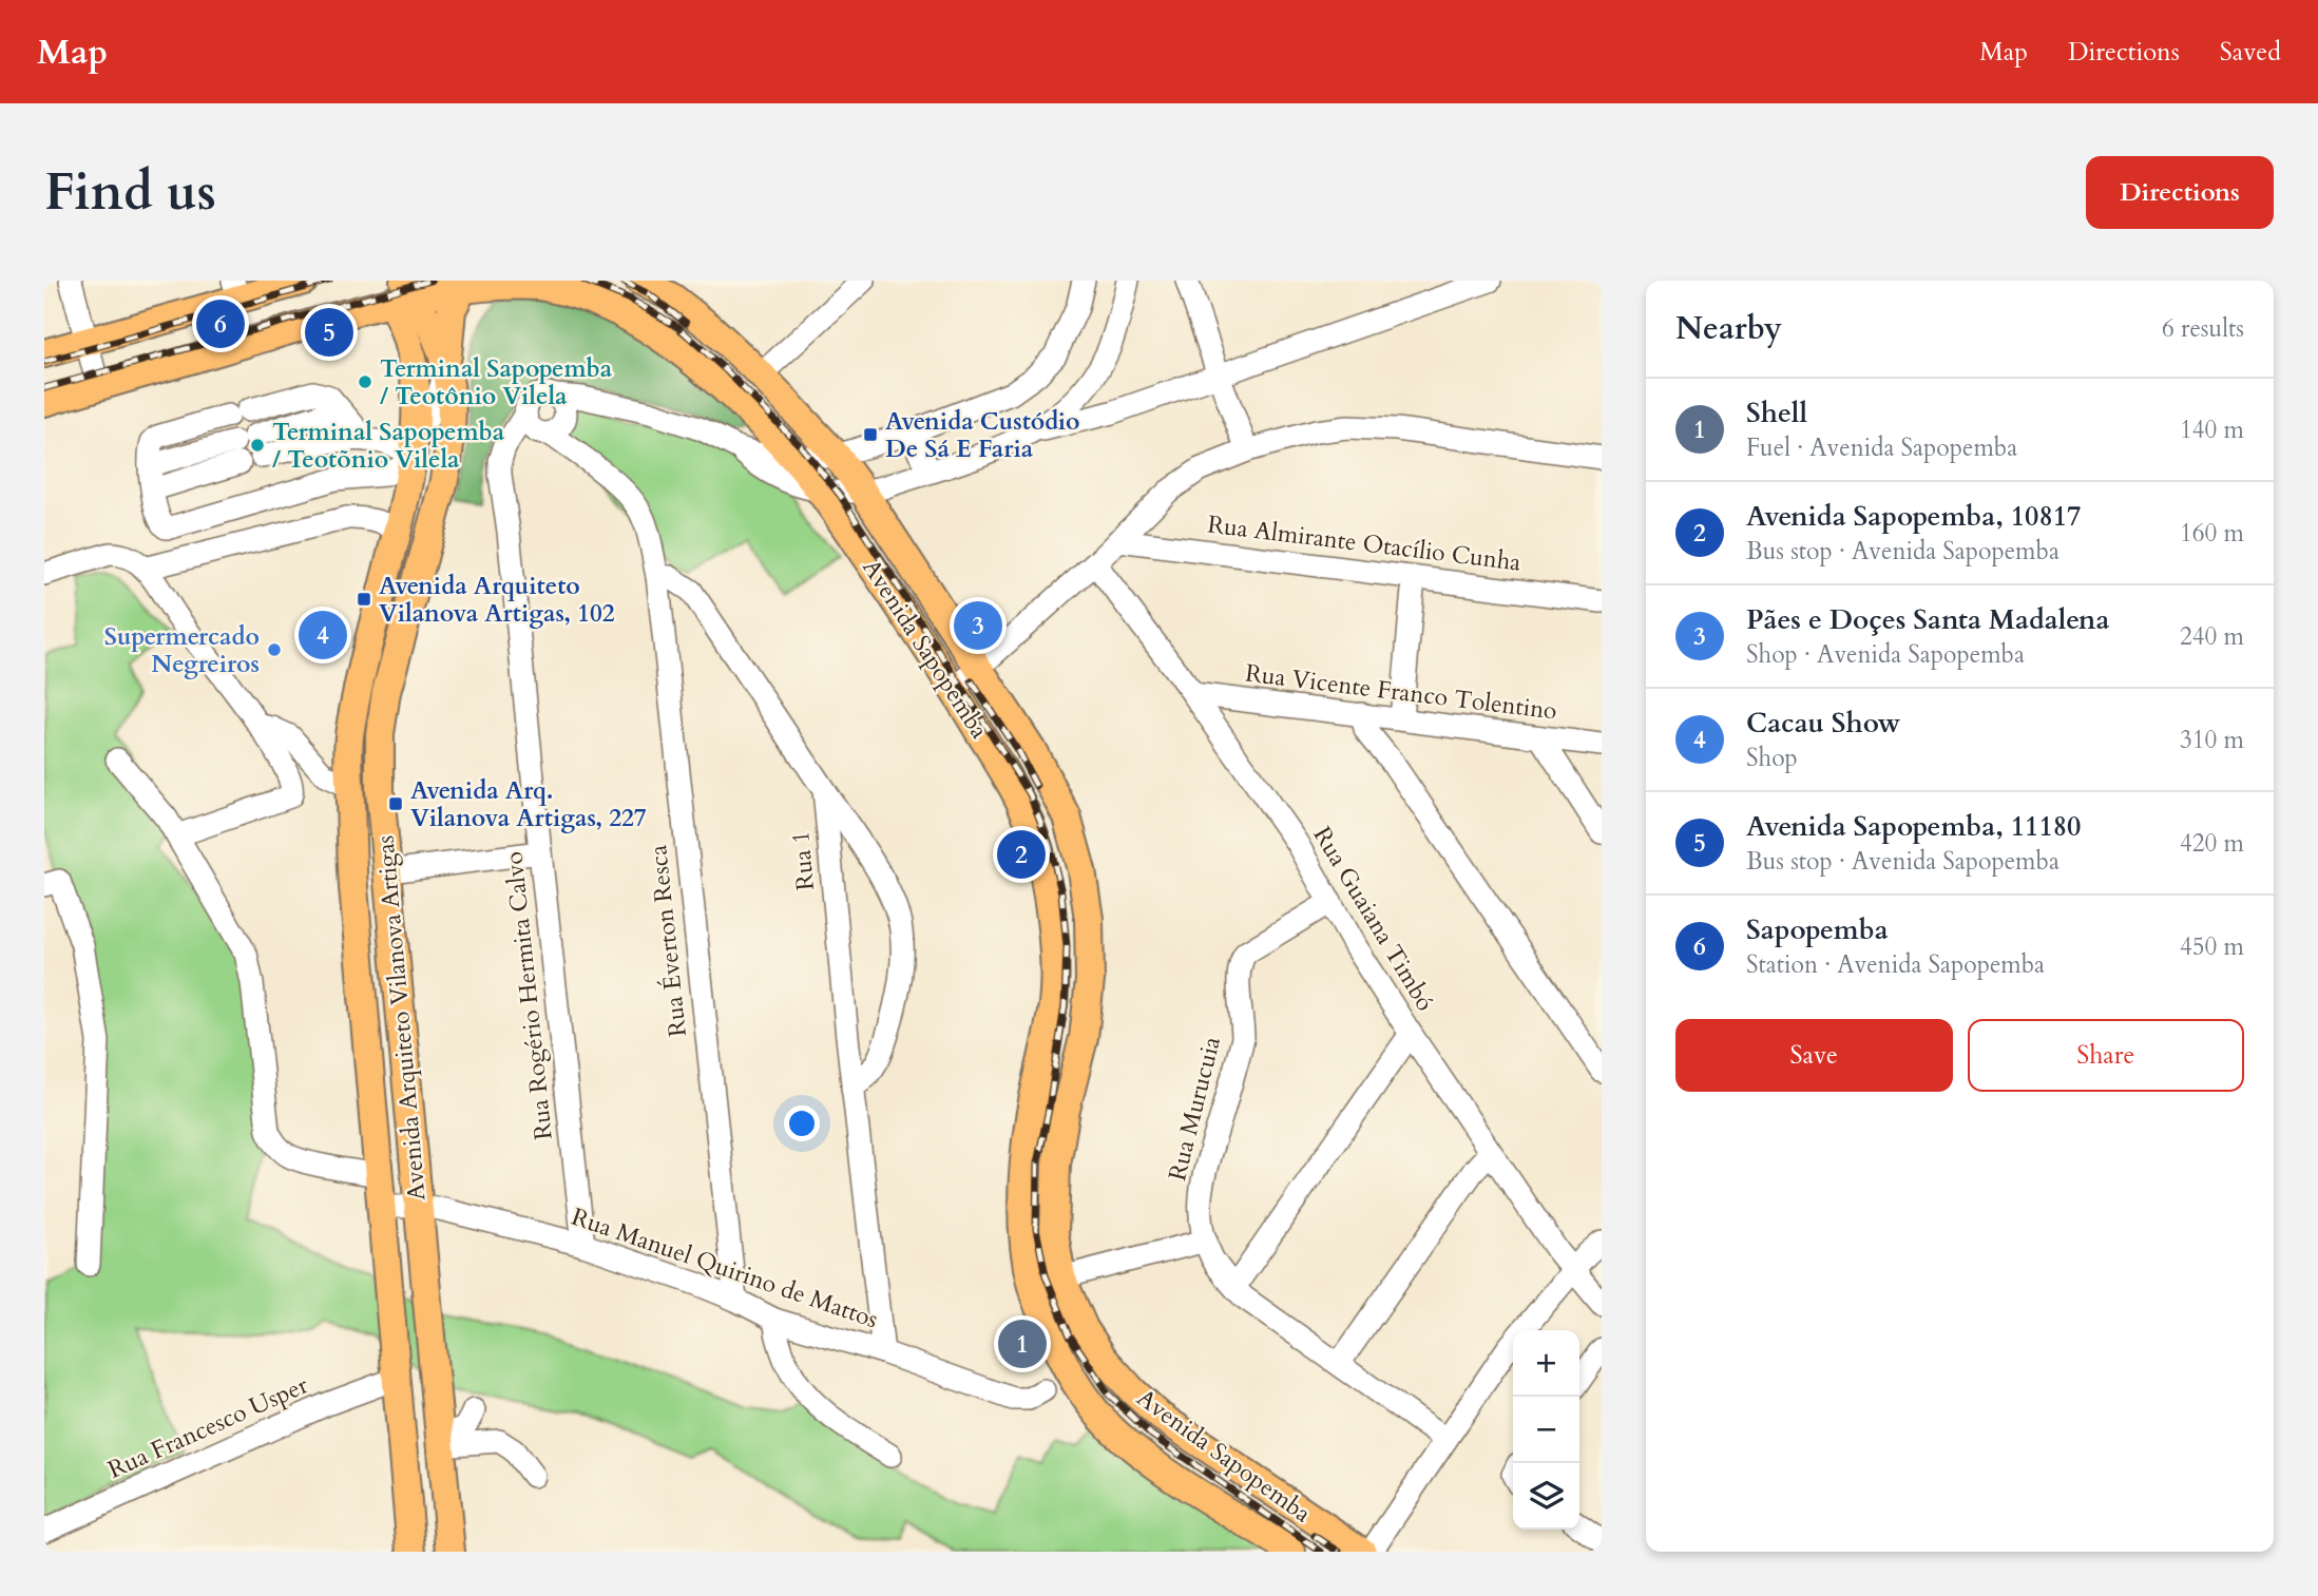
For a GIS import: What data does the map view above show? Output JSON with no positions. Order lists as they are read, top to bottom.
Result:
{
  "streets": {
    "main road": ["Avenida Sapopemba", "Avenida Arquiteto Vilanova Artigas"],
    "street": [
      "Rua Almirante Otacílio Cunha",
      "Rua Vicente Franco Tolentino",
      "Rua 1",
      "Rua Guaiana Timbó",
      "Rua Éverton Resca",
      "Rua Rogério Hermita Calvo",
      "Rua Murucuia",
      "Rua Manuel Quirino de Mattos",
      "Rua Francesco Usper"
    ]
  },
  "crossings": [
    ["Avenida Sapopemba", "Avenida Arquiteto Vilanova Artigas"],
    ["Rua Vicente Franco Tolentino", "Rua Guaiana Timbó"],
    ["Rua 1", "Rua Éverton Resca"],
    ["Rua 1", "Rua Manuel Quirino de Mattos"],
    ["Rua Guaiana Timbó", "Rua Murucuia"],
    ["Rua Éverton Resca", "Rua Manuel Quirino de Mattos"],
    ["Rua Rogério Hermita Calvo", "Rua Manuel Quirino de Mattos"],
    ["Avenida Arquiteto Vilanova Artigas", "Rua Manuel Quirino de Mattos"],
    ["Avenida Arquiteto Vilanova Artigas", "Rua Francesco Usper"]
  ],
  "places": {
    "other": ["Terminal Sapopemba / Teotônio Vilela", "Terminal Sapopemba / Teotõnio Vilela", "Supermercado Negreiros"],
    "transit": ["Avenida Custódio De Sá E Faria", "Avenida Arquiteto Vilanova Artigas, 102", "Avenida Arq. Vilanova Artigas, 227"]
  },
  "page": {
    "header": "Map",
    "nav": ["Map", "Directions", "Saved"],
    "buttons": [
      "Directions",
      ["Save", "Share"]
    ],
    "title": "Find us",
    "heading": ["Nearby", "6 results"],
    "pins": [
      "6",
      "5",
      "3",
      "4",
      "2",
      "1"
    ],
    "list": [
      {
        "mark": "1",
        "name": "Shell",
        "note": "Fuel · Avenida Sapopemba",
        "value": "140 m"
      },
      {
        "mark": "2",
        "name": "Avenida Sapopemba, 10817",
        "note": "Bus stop · Avenida Sapopemba",
        "value": "160 m"
      },
      {
        "mark": "3",
        "name": "Pães e Doçes Santa Madalena",
        "note": "Shop · Avenida Sapopemba",
        "value": "240 m"
      },
      {
        "mark": "4",
        "name": "Cacau Show",
        "note": "Shop",
        "value": "310 m"
      },
      {
        "mark": "5",
        "name": "Avenida Sapopemba, 11180",
        "note": "Bus stop · Avenida Sapopemba",
        "value": "420 m"
      },
      {
        "mark": "6",
        "name": "Sapopemba",
        "note": "Station · Avenida Sapopemba",
        "value": "450 m"
      }
    ],
    "map_buttons": ["+", "−"]
  }
}
